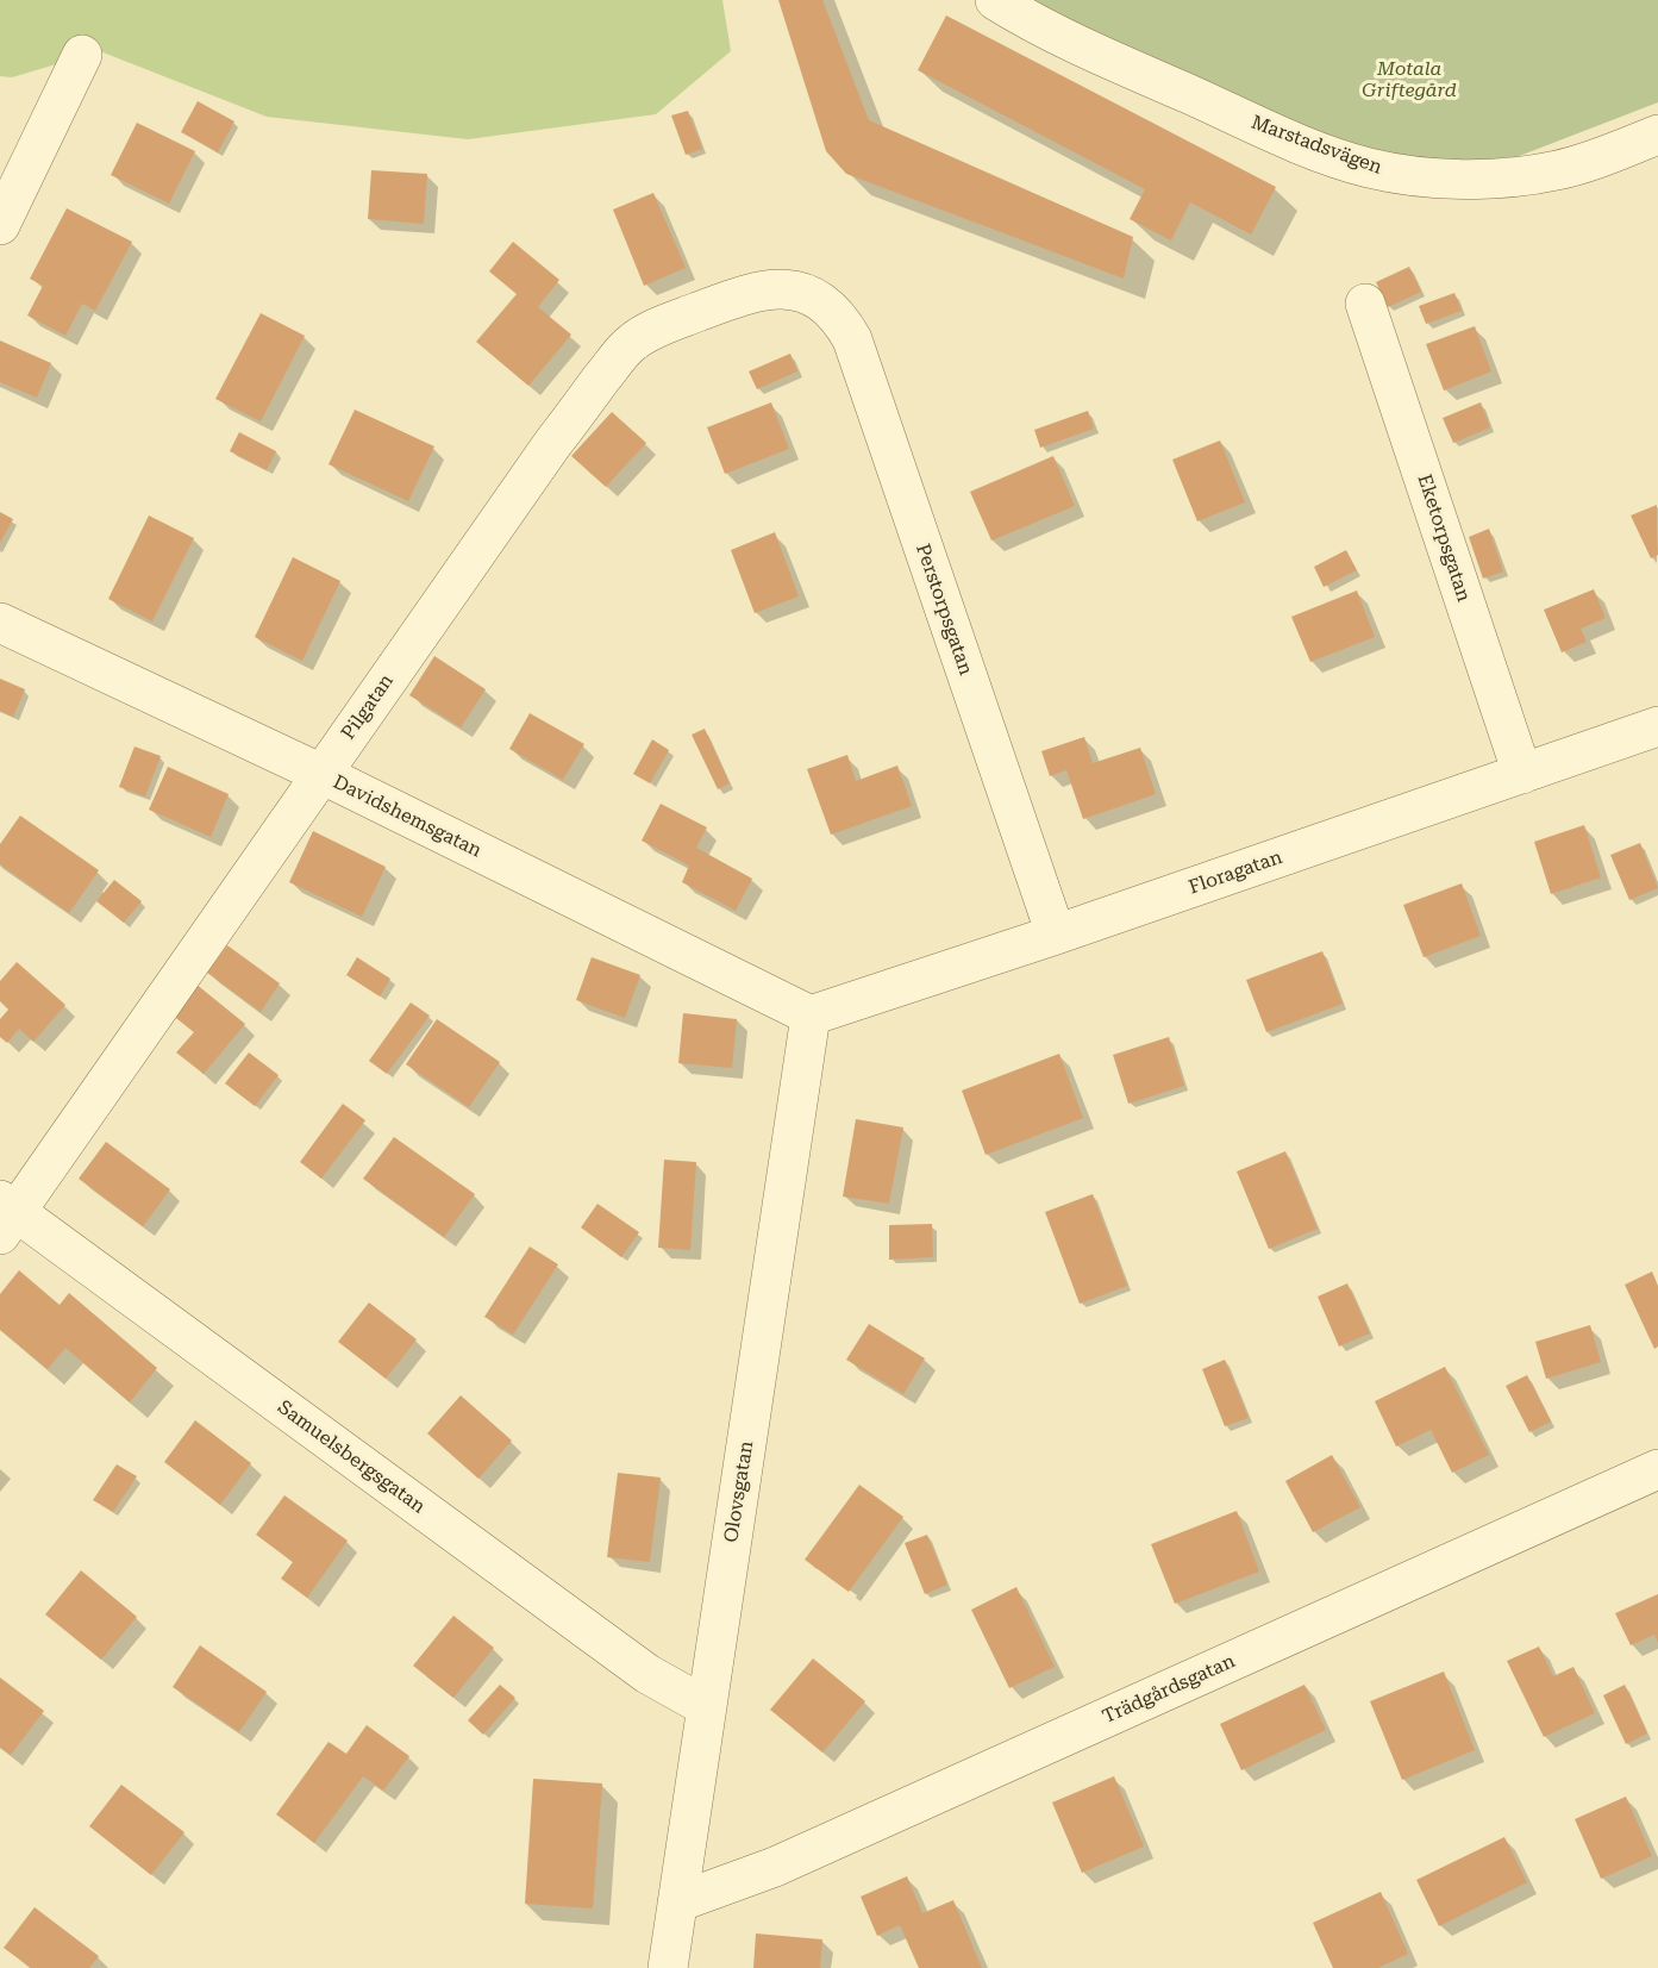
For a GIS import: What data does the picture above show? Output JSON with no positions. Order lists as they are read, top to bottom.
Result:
{
  "streets": {
    "street": [
      "Marstadsvägen",
      "Eketorpsgatan",
      "Perstorpsgatan",
      "Pilgatan",
      "Davidshemsgatan",
      "Floragatan",
      "Samuelsbergsgatan",
      "Olovsgatan",
      "Trädgårdsgatan"
    ]
  },
  "crossings": [
    ["Eketorpsgatan", "Floragatan"],
    ["Perstorpsgatan", "Pilgatan"],
    ["Perstorpsgatan", "Floragatan"],
    ["Pilgatan", "Davidshemsgatan"],
    ["Pilgatan", "Samuelsbergsgatan"],
    ["Davidshemsgatan", "Floragatan"],
    ["Davidshemsgatan", "Olovsgatan"],
    ["Floragatan", "Olovsgatan"],
    ["Samuelsbergsgatan", "Olovsgatan"],
    ["Olovsgatan", "Trädgårdsgatan"]
  ],
  "parks": ["Motala Griftegård"]
}
